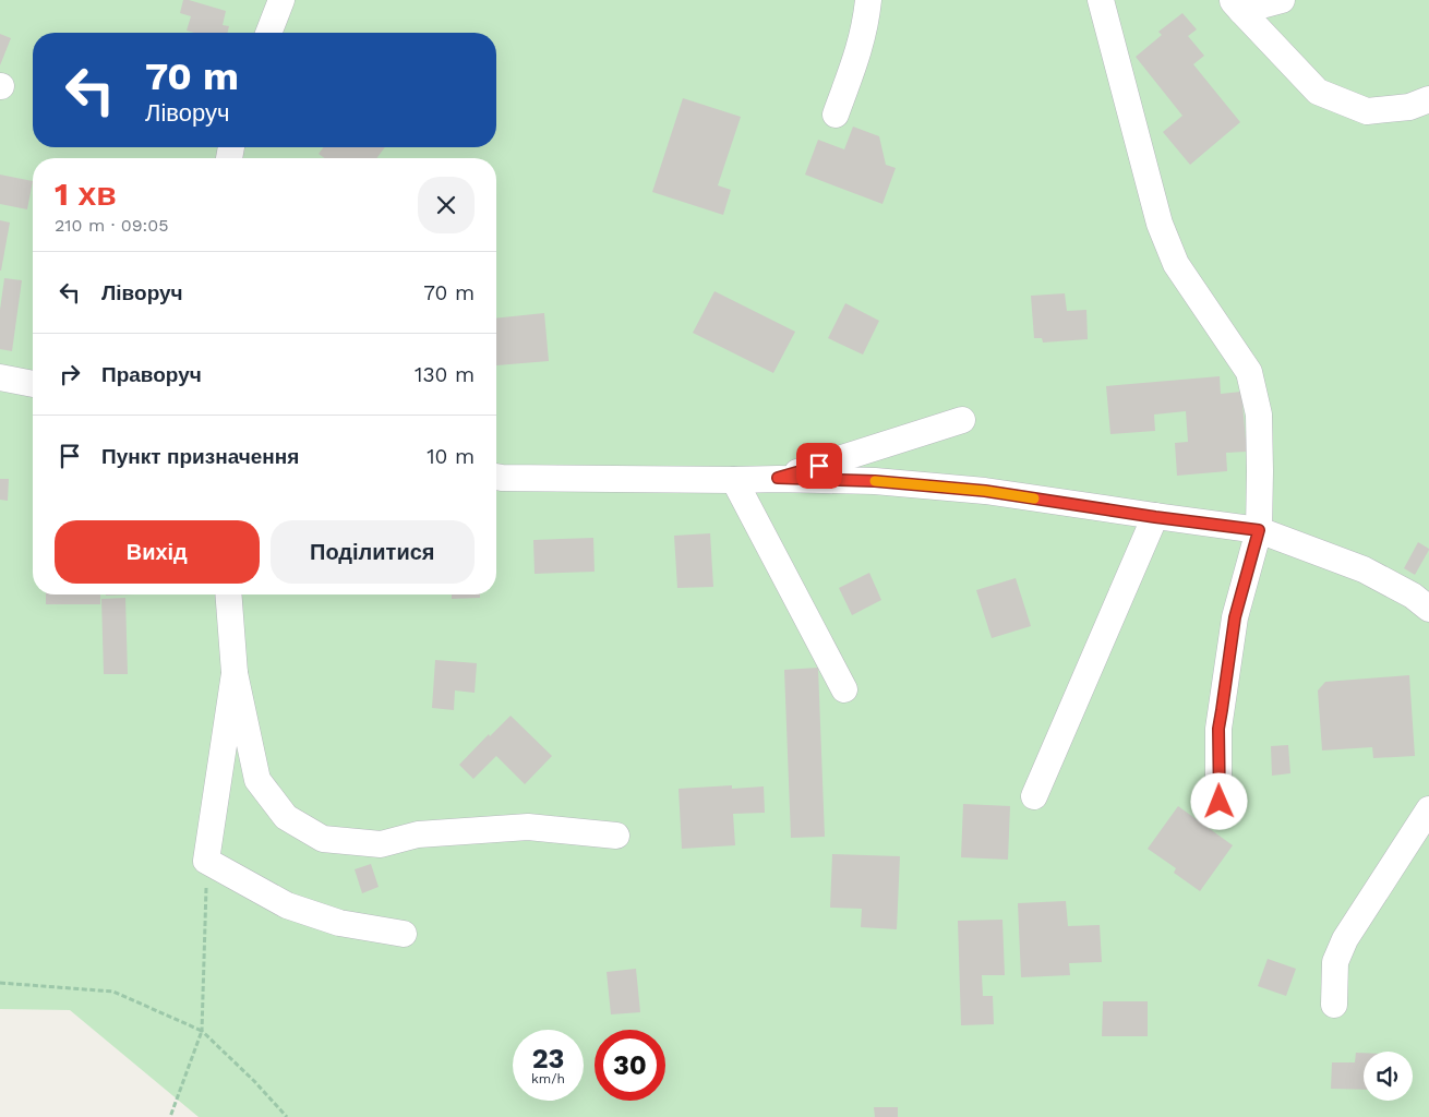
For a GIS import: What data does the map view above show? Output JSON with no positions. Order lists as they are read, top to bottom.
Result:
{
  "page": {
    "turn": ["70 m", "Ліворуч"],
    "heading": ["1 хв", "210 m · 09:05"],
    "list": [
      {
        "name": "Ліворуч",
        "value": "70 m"
      },
      {
        "name": "Праворуч",
        "value": "130 m"
      },
      {
        "name": "Пункт призначення",
        "value": "10 m"
      }
    ],
    "buttons": ["Вихід", "Поділитися"],
    "speed": "23 km/h",
    "limit": "30"
  }
}
